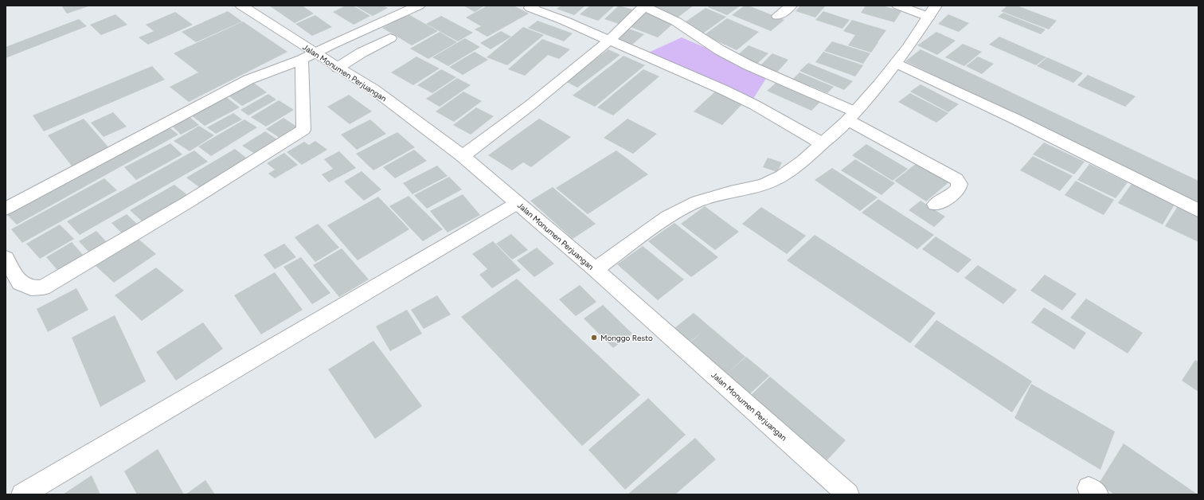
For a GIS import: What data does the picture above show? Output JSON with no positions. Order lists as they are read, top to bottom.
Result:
{
  "streets": {
    "street": ["Jalan Monumen Perjuangan"]
  },
  "places": ["Monggo Resto"]
}
